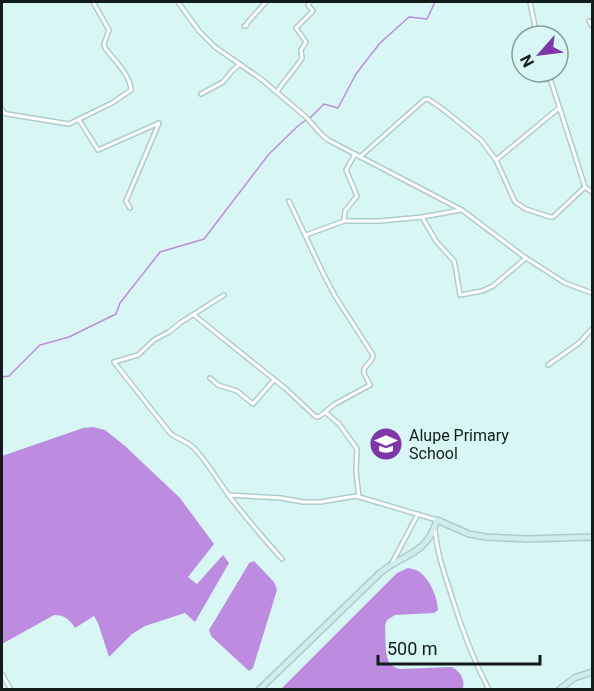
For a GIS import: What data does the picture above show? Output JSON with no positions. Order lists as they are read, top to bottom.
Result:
{
  "places": {
    "school or university": ["Alupe Primary School"]
  },
  "scale_bar": "500 m",
  "north": "bottom left"
}
